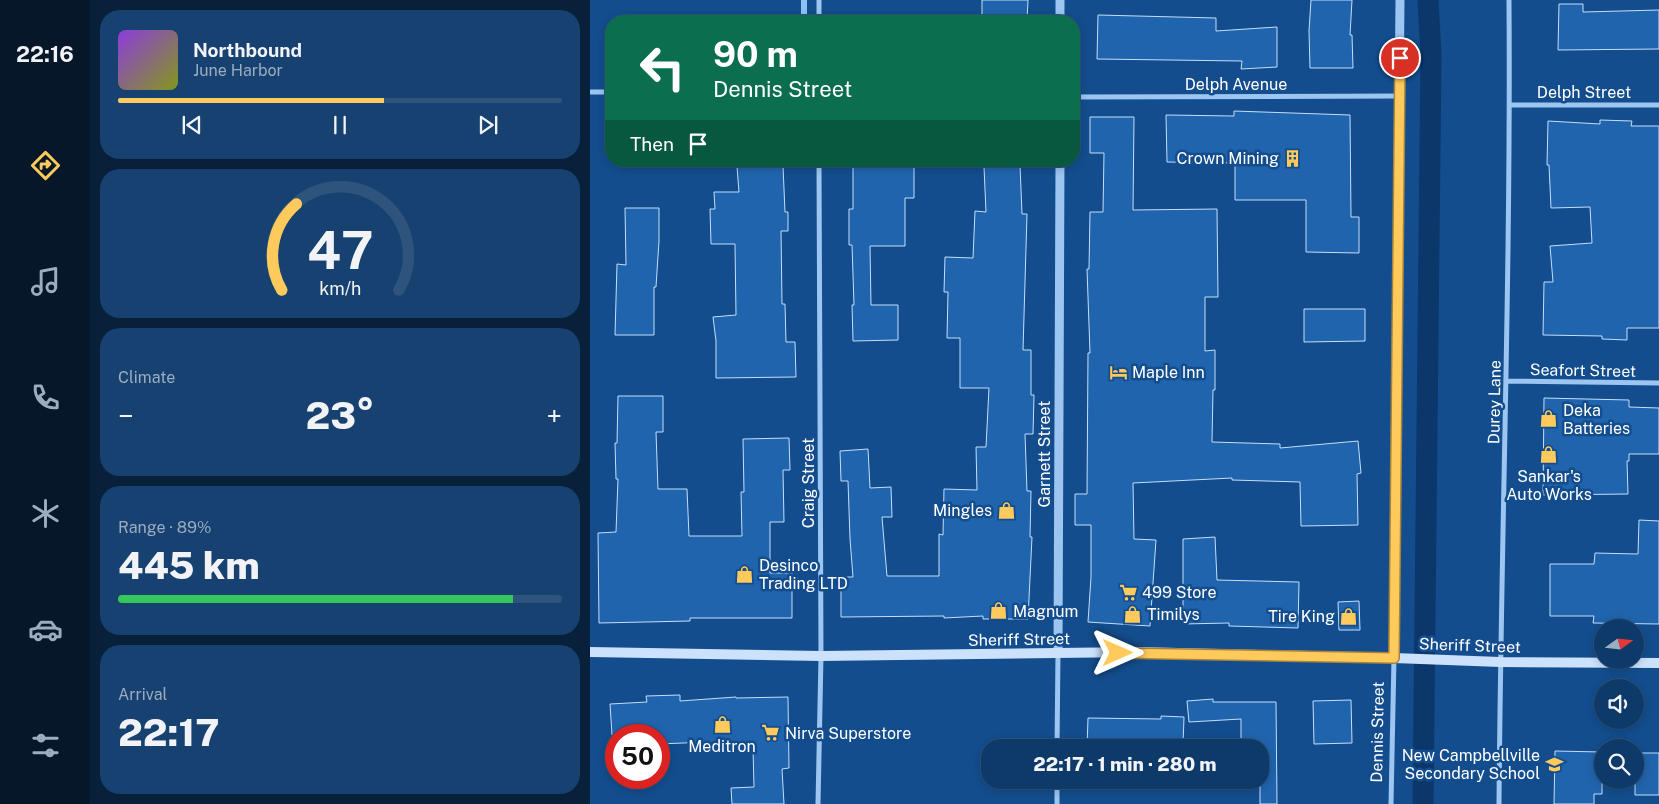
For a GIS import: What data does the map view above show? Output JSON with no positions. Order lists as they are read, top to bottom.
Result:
{
  "streets": {
    "main road": ["Sheriff Street"],
    "street": [
      "Delph Avenue",
      "Delph Street",
      "Seafort Street",
      "Durey Lane",
      "Garnett Street",
      "Craig Street",
      "Dennis Street"
    ]
  },
  "crossings": [
    ["Delph Avenue", "Dennis Street"],
    ["Delph Street", "Durey Lane"],
    ["Seafort Street", "Durey Lane"],
    ["Durey Lane", "Sheriff Street"],
    ["Garnett Street", "Sheriff Street"],
    ["Craig Street", "Sheriff Street"],
    ["Sheriff Street", "Dennis Street"]
  ],
  "places": {
    "building": ["Crown Mining"],
    "hotel": ["Maple Inn"],
    "shop": [
      "Deka Batteries",
      "Sankar's Auto Works",
      "Mingles",
      "Desinco Trading LTD",
      "Magnum",
      "Timilys",
      "Tire King",
      "Meditron"
    ],
    "supermarket": ["499 Store", "Nirva Superstore"],
    "school or university": ["New Campbellville Secondary School"]
  },
  "north": "right",
  "page": {
    "tabs": "22:16",
    "turn": ["90 m", "Dennis Street"],
    "song": ["Northbound", "June Harbor"],
    "then": "Then",
    "tile": [
      "Climate",
      ["Range · 89%", "445 km"],
      ["Arrival", "22:17"]
    ],
    "heat": ["−", "23°", "+"],
    "limit": "50",
    "trip": "22:17 · 1 min · 280 m",
    "gauge": ["47", "km/h"]
  }
}
